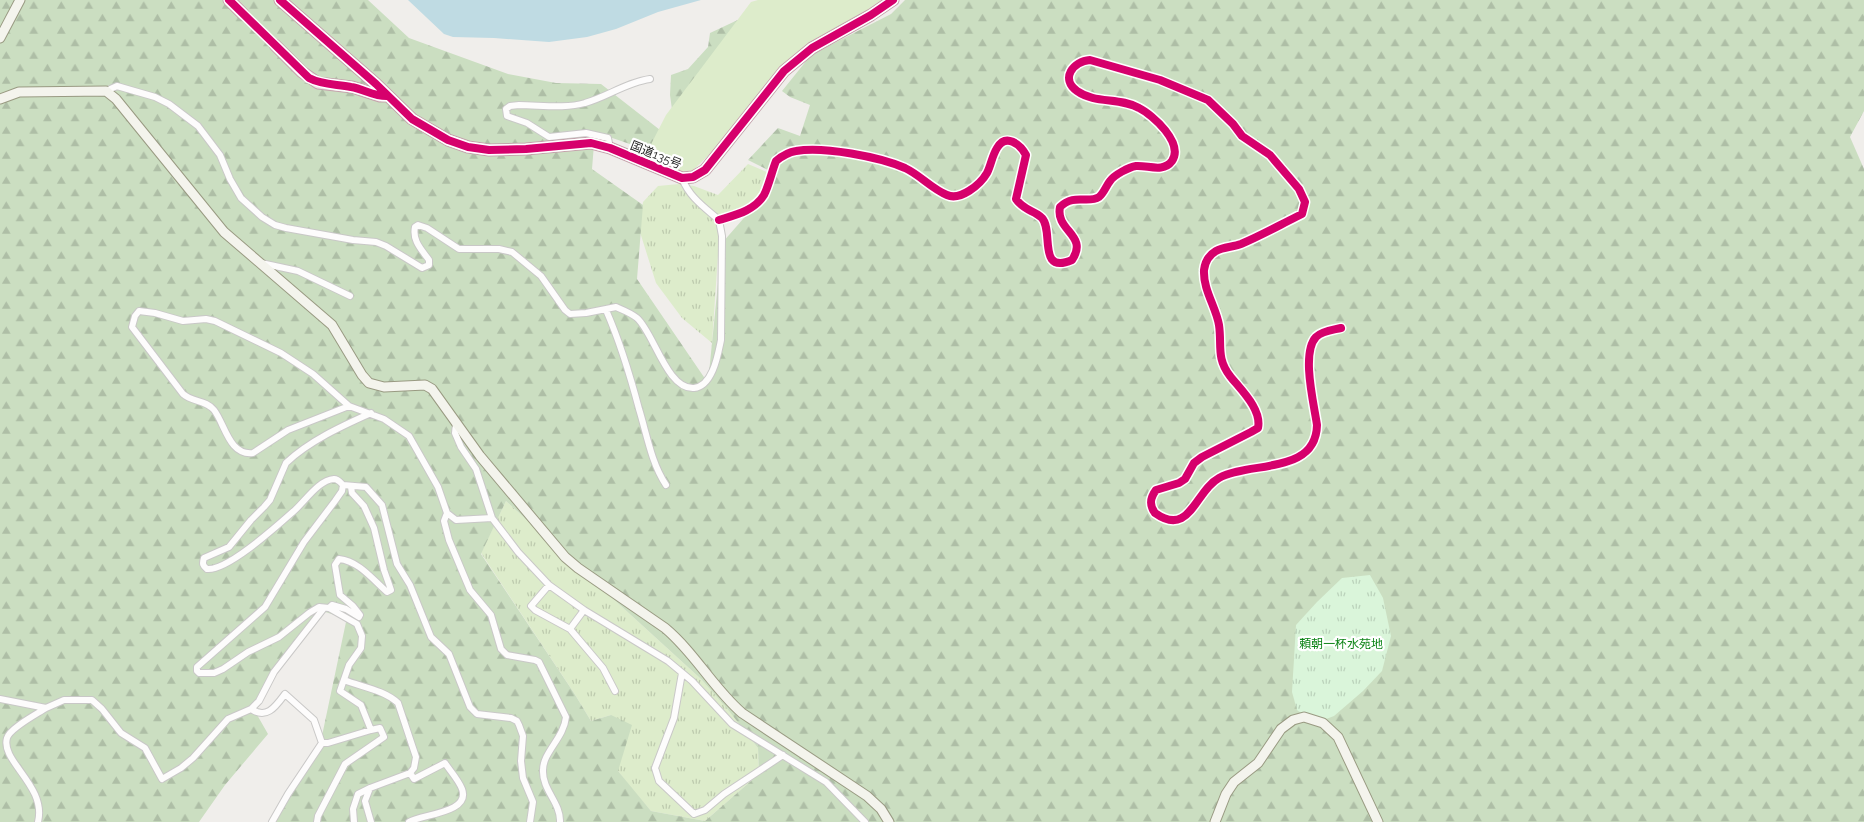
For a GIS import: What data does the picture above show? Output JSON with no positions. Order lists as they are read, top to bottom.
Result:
{
  "streets": {
    "highway": ["国道135号"]
  },
  "parks": ["頼朝一杯水苑地"]
}
